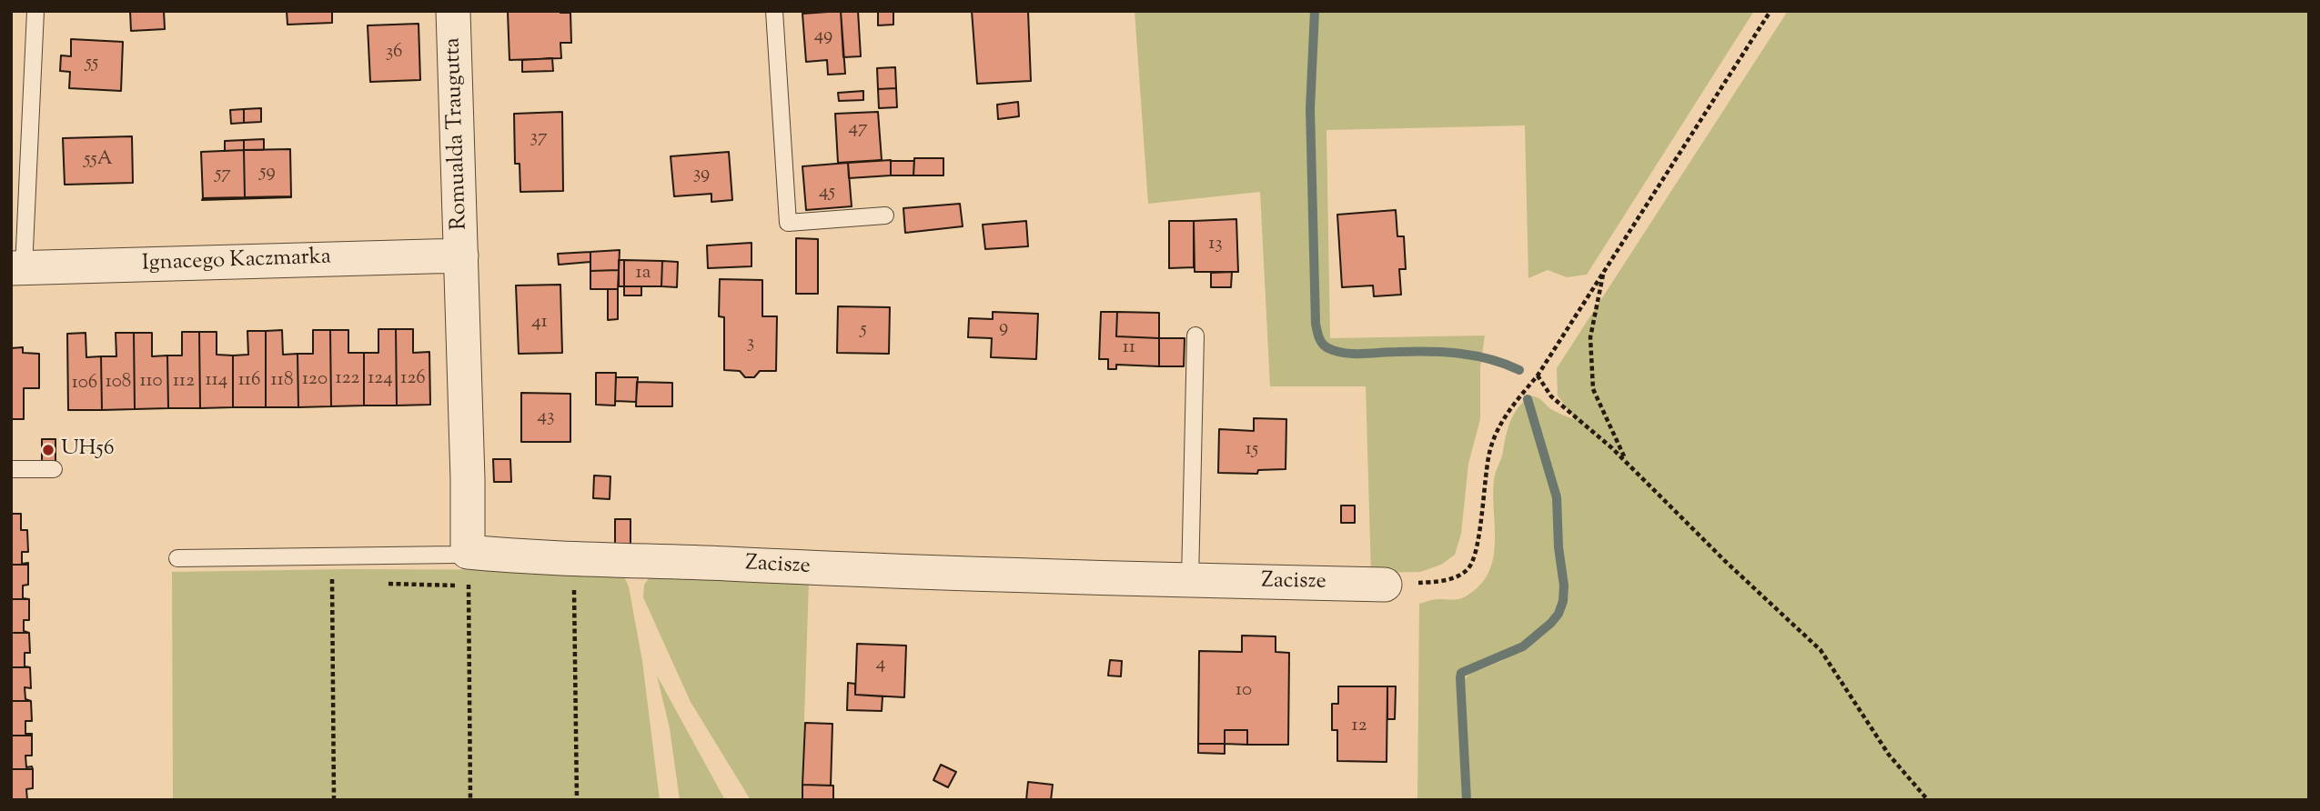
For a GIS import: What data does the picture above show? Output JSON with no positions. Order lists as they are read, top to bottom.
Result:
{
  "streets": {
    "street": ["Romualda Traugutta", "Ignacego Kaczmarka", "Zacisze"]
  },
  "crossings": [
    ["Romualda Traugutta", "Ignacego Kaczmarka"]
  ],
  "places": ["UH56"],
  "house_numbers": [
    "49",
    "36",
    "55",
    "47",
    "37",
    "55A",
    "59",
    "57",
    "39",
    "45",
    "13",
    "1a",
    "41",
    "9",
    "5",
    "3",
    "11",
    "122",
    "124",
    "126",
    "120",
    "114",
    "116",
    "118",
    "110",
    "112",
    "108",
    "106",
    "43",
    "15",
    "4",
    "10",
    "12"
  ]
}
